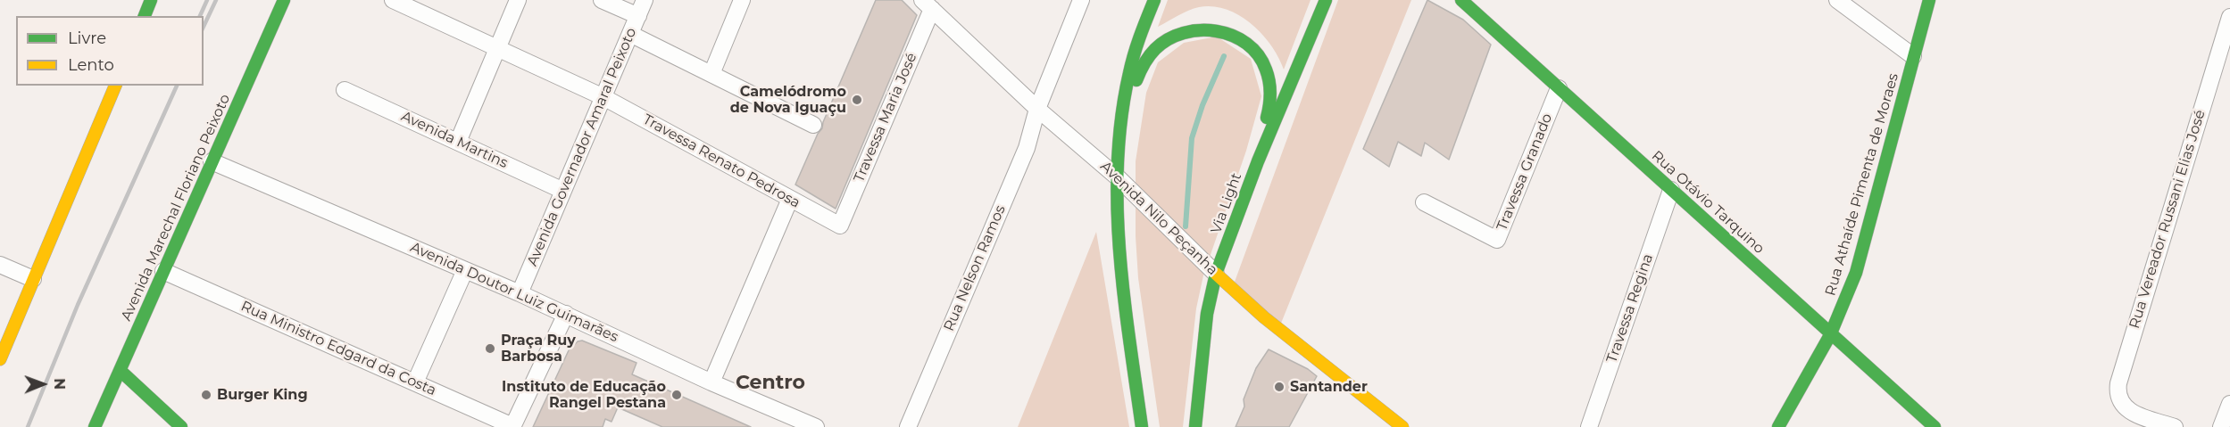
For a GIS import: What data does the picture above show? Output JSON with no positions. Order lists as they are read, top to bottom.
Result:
{
  "streets": {
    "main road": [
      "Rua Athaíde Pimenta de Moraes",
      "Rua Otávio Tarquino",
      "Via Light",
      "Avenida Marechal Floriano Peixoto",
      "Avenida Nilo Peçanha"
    ],
    "street": [
      "Travessa Maria José",
      "Avenida Martins",
      "Avenida Governador Amaral Peixoto",
      "Travessa Renato Pedrosa",
      "Travessa Granado",
      "Rua Vereador Russani Elias José",
      "Rua Nelson Ramos",
      "Avenida Doutor Luiz Guimarães",
      "Travessa Regina",
      "Rua Ministro Edgard da Costa"
    ]
  },
  "crossings": [
    ["Travessa Maria José", "Travessa Renato Pedrosa"],
    ["Travessa Maria José", "Avenida Nilo Peçanha"],
    ["Avenida Martins", "Avenida Governador Amaral Peixoto"],
    ["Avenida Governador Amaral Peixoto", "Travessa Renato Pedrosa"],
    ["Avenida Governador Amaral Peixoto", "Avenida Doutor Luiz Guimarães"],
    ["Travessa Granado", "Rua Otávio Tarquino"],
    ["Rua Athaíde Pimenta de Moraes", "Rua Otávio Tarquino"],
    ["Rua Otávio Tarquino", "Travessa Regina"],
    ["Via Light", "Avenida Nilo Peçanha"],
    ["Avenida Marechal Floriano Peixoto", "Avenida Doutor Luiz Guimarães"],
    ["Avenida Marechal Floriano Peixoto", "Rua Ministro Edgard da Costa"],
    ["Avenida Nilo Peçanha", "Rua Nelson Ramos"]
  ],
  "districts": ["Centro"],
  "places": [
    "Camelódromo de Nova Iguaçu",
    "Praça Ruy Barbosa",
    "Santander",
    "Burger King",
    "Instituto de Educação Rangel Pestana"
  ],
  "legend": ["Livre", "Lento"],
  "north": "right"
}
